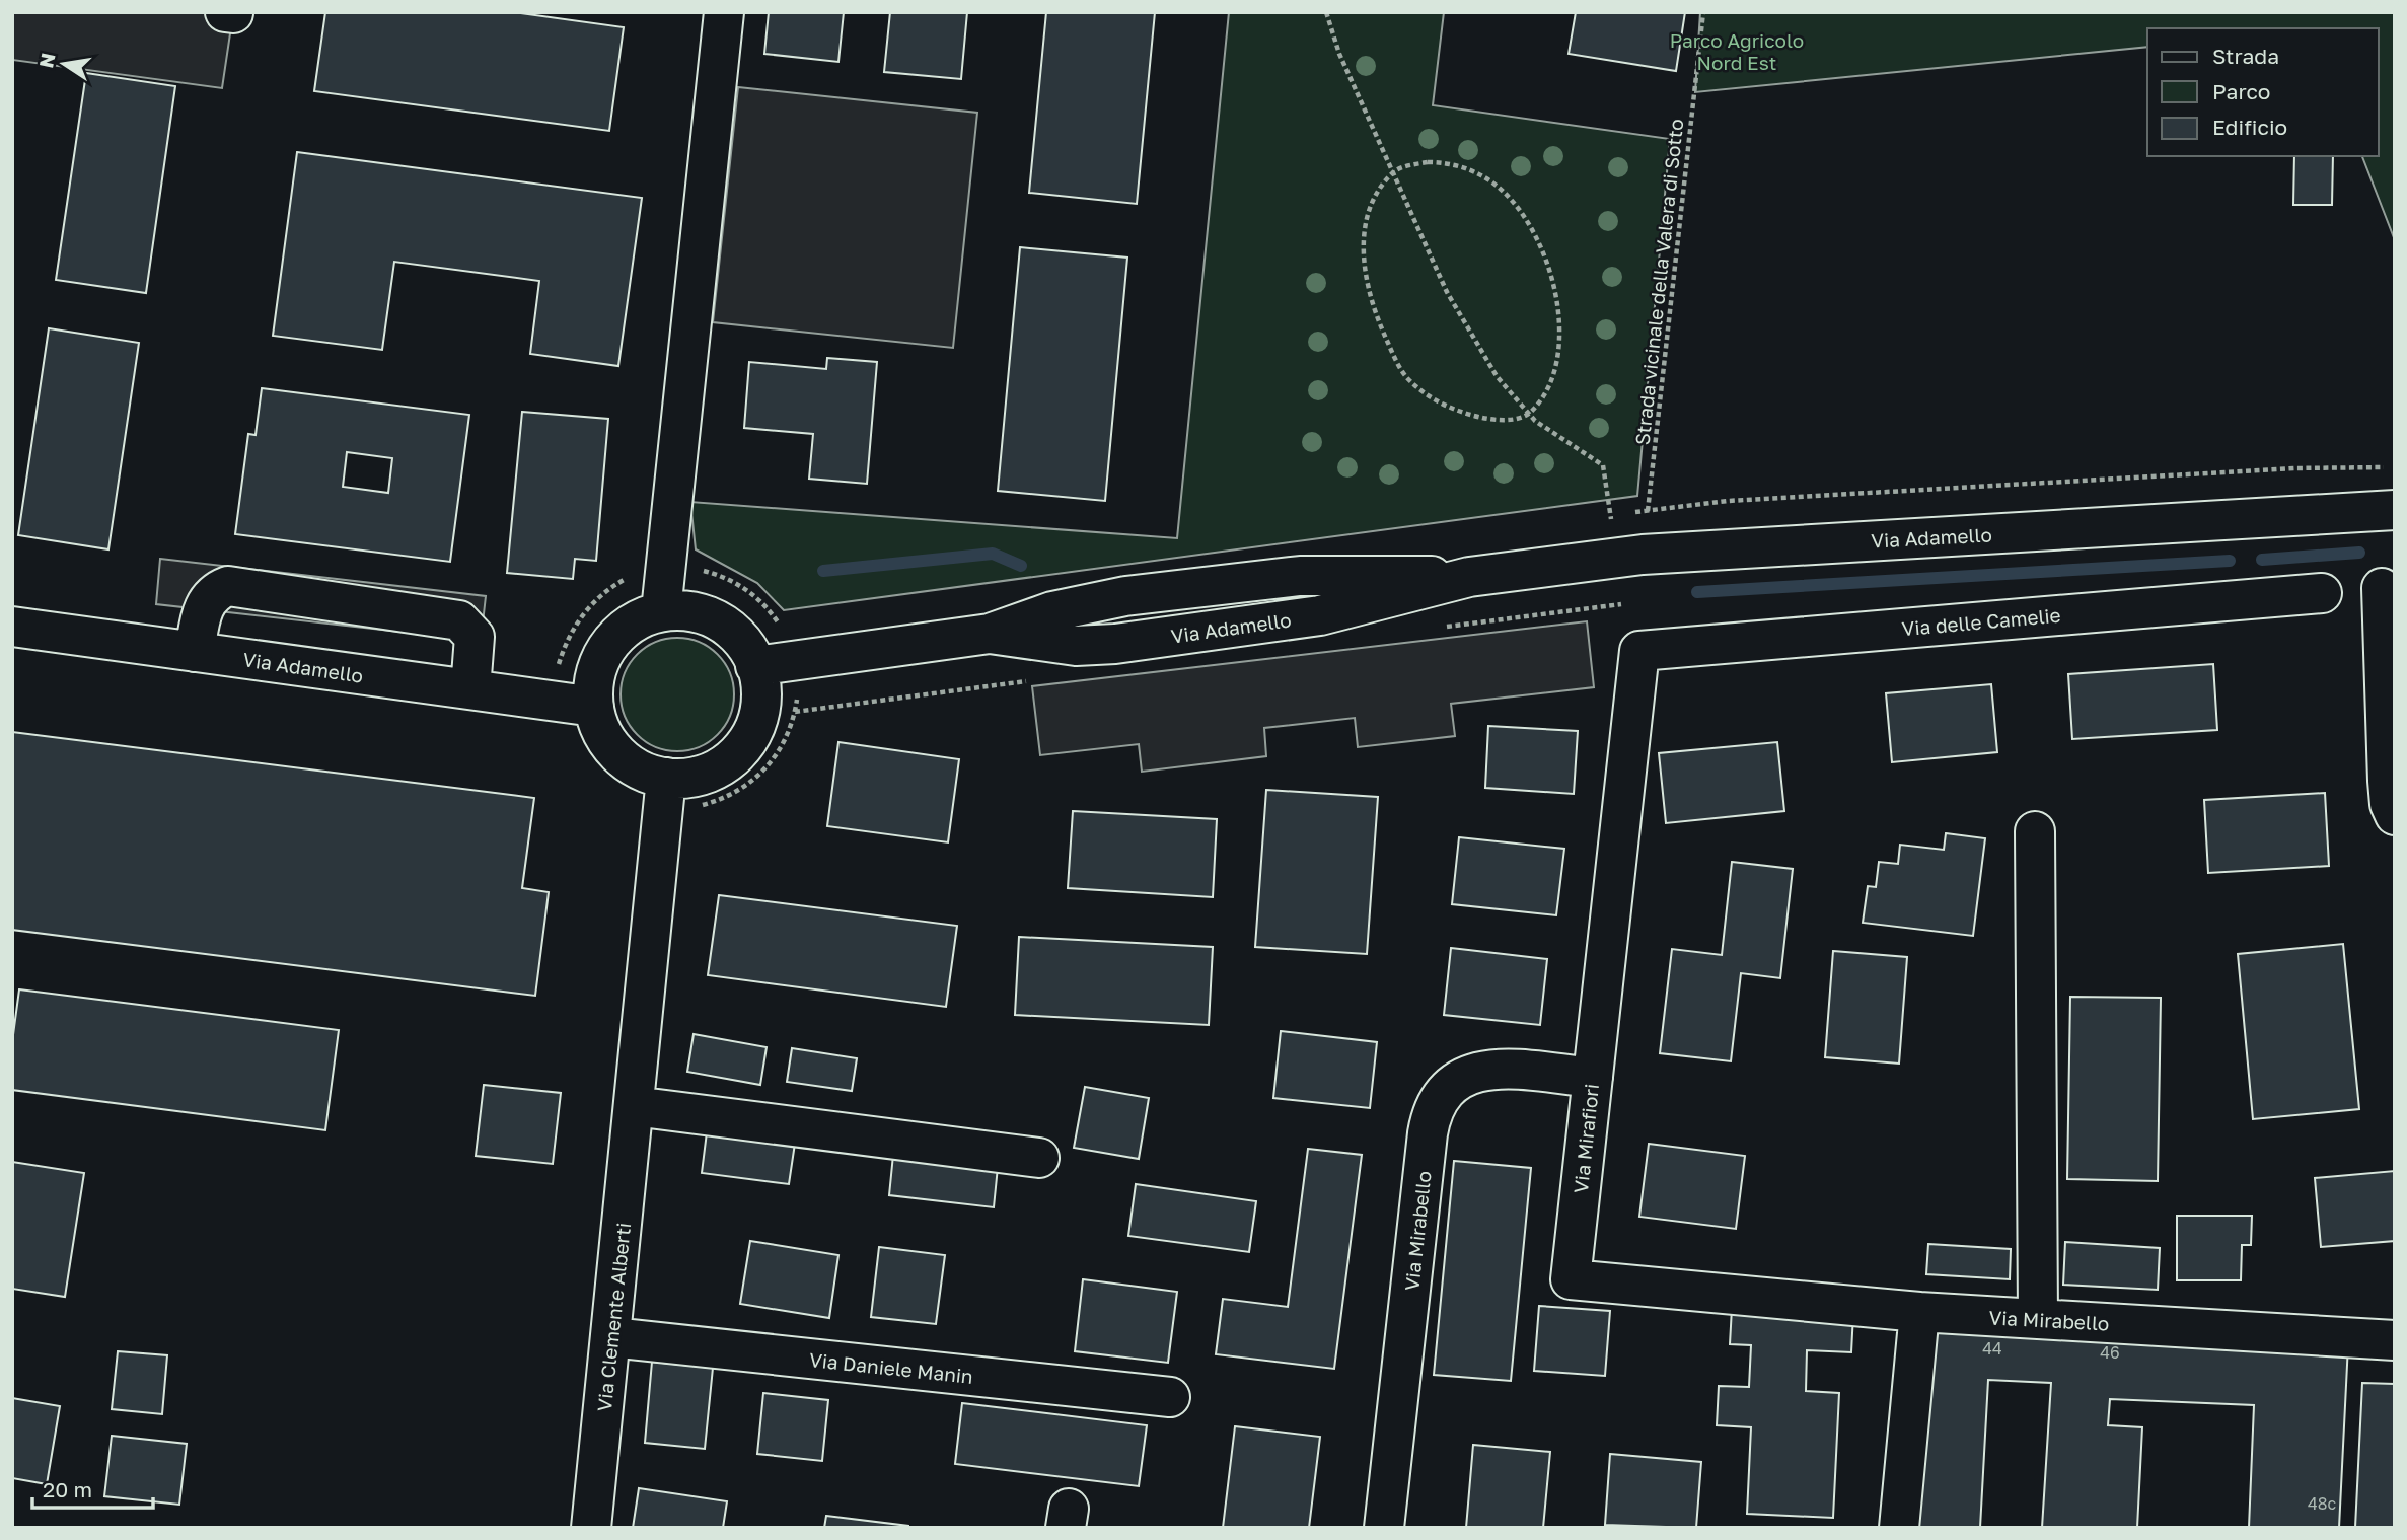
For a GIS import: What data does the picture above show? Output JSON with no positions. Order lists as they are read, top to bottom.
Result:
{
  "streets": {
    "street": [
      "Via Adamello",
      "Via delle Camelie",
      "Via Mirafiori",
      "Via Mirabello",
      "Via Clemente Alberti",
      "Via Daniele Manin"
    ],
    "path": ["Strada vicinale della Valera di Sotto"]
  },
  "crossings": [
    ["Strada vicinale della Valera di Sotto", "Via Adamello"],
    ["Via Adamello", "Via Clemente Alberti"],
    ["Via delle Camelie", "Via Mirafiori"],
    ["Via Mirafiori", "Via Mirabello"],
    ["Via Clemente Alberti", "Via Daniele Manin"]
  ],
  "parks": ["Parco Agricolo Nord Est"],
  "house_numbers": ["44", "46", "48c"],
  "legend": ["Strada", "Parco", "Edificio"],
  "scale_bar": "20 m",
  "north": "left"
}
